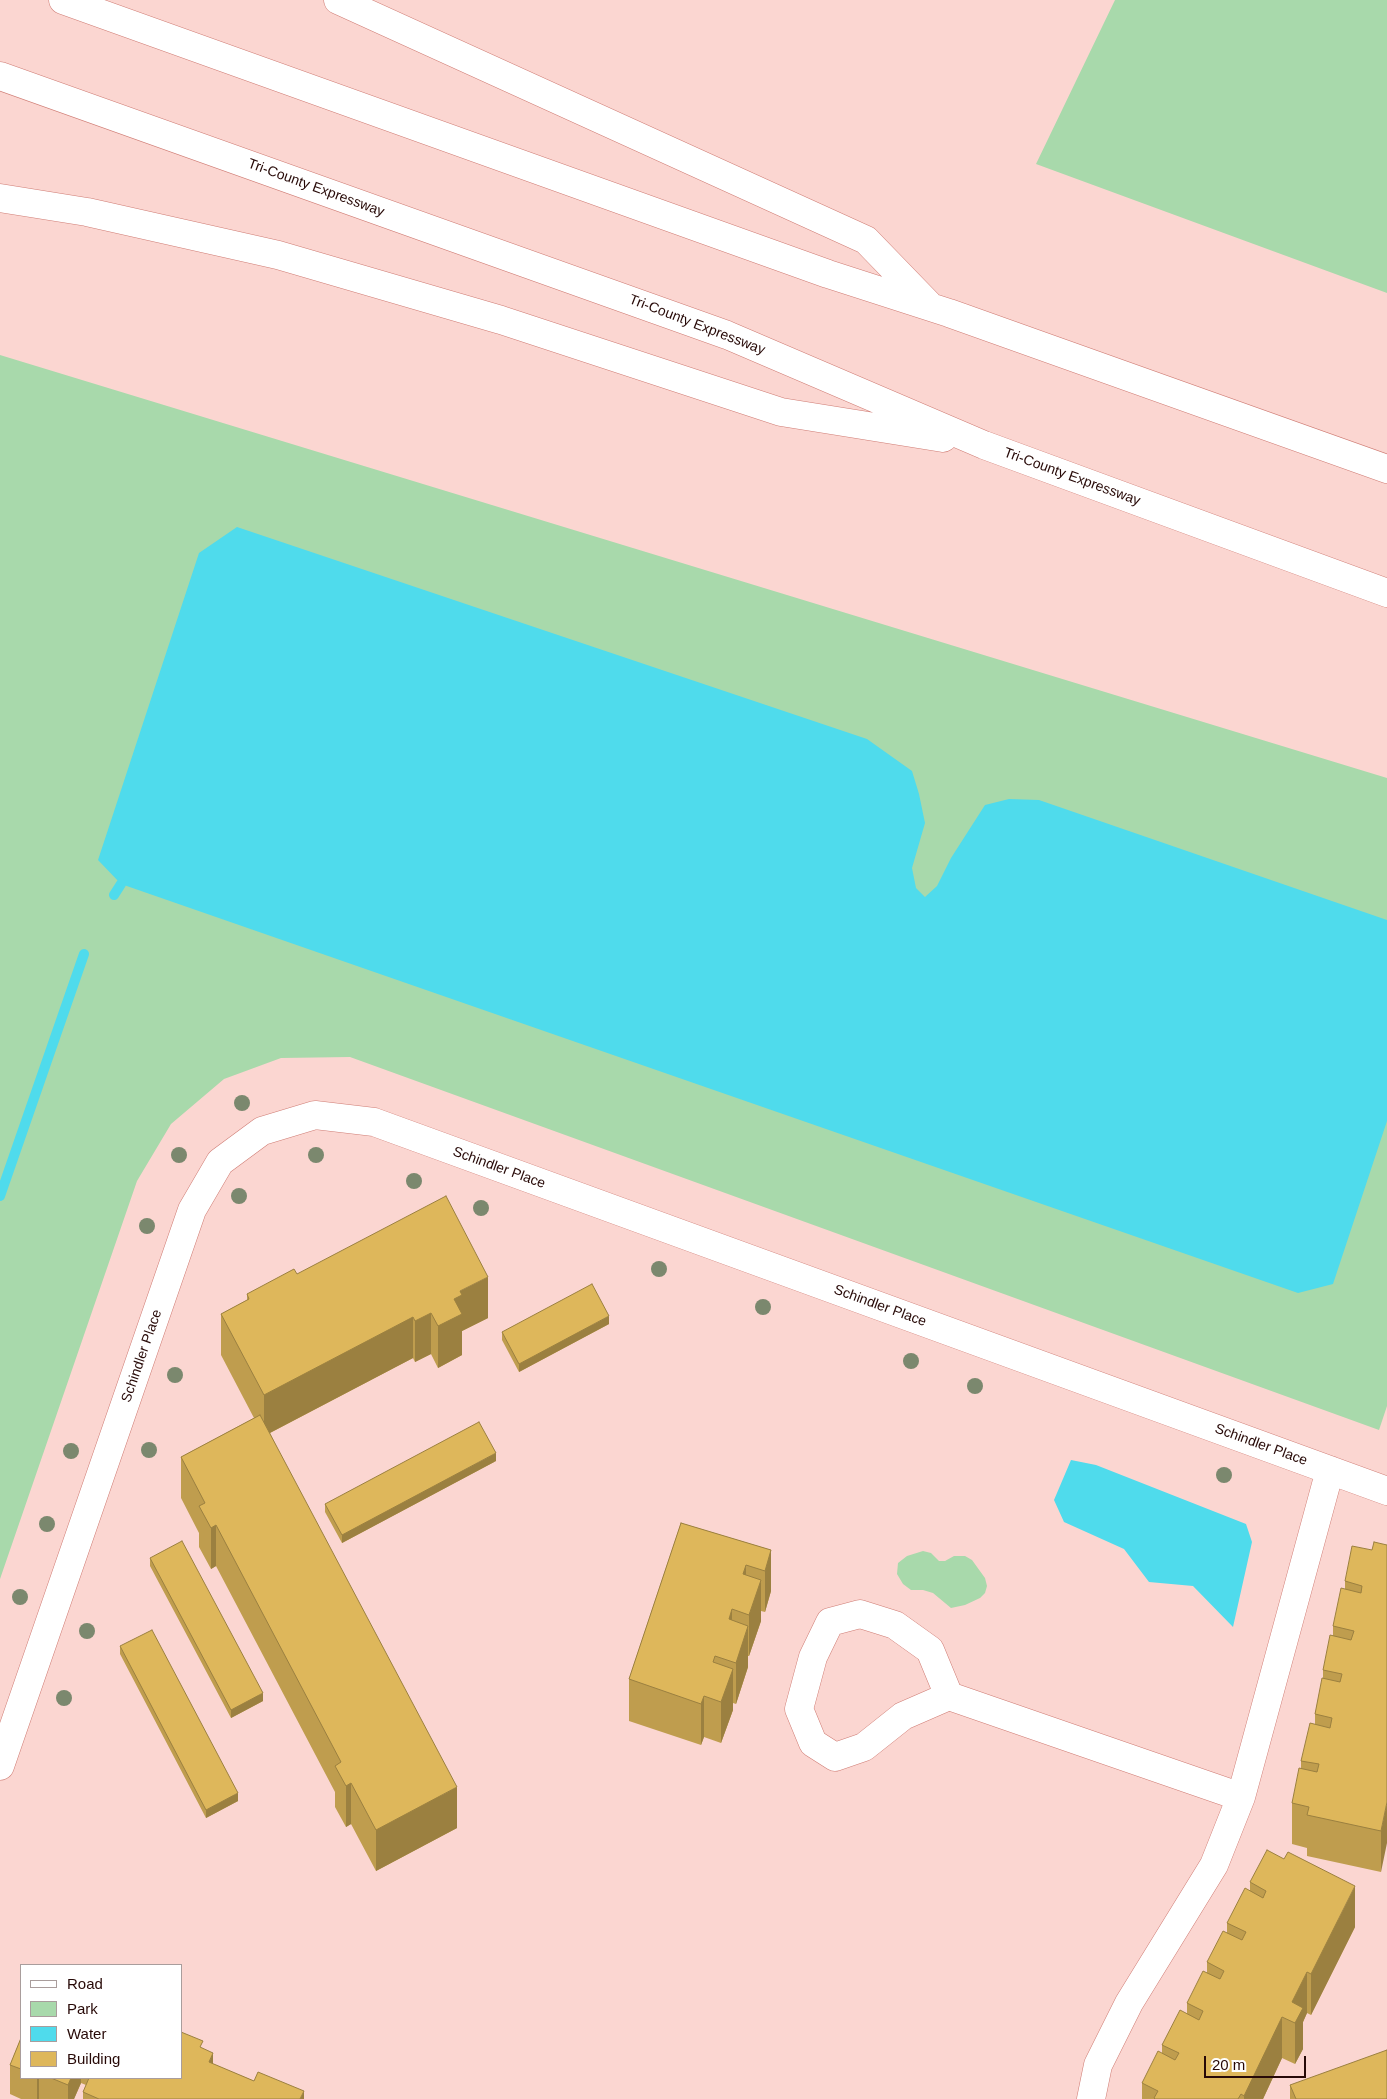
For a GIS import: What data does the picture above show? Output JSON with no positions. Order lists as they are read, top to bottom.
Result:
{
  "streets": {
    "main road": ["Tri-County Expressway", "Schindler Place"]
  },
  "legend": [
    "Road",
    "Park",
    "Water",
    "Building"
  ],
  "scale_bar": "20 m"
}
